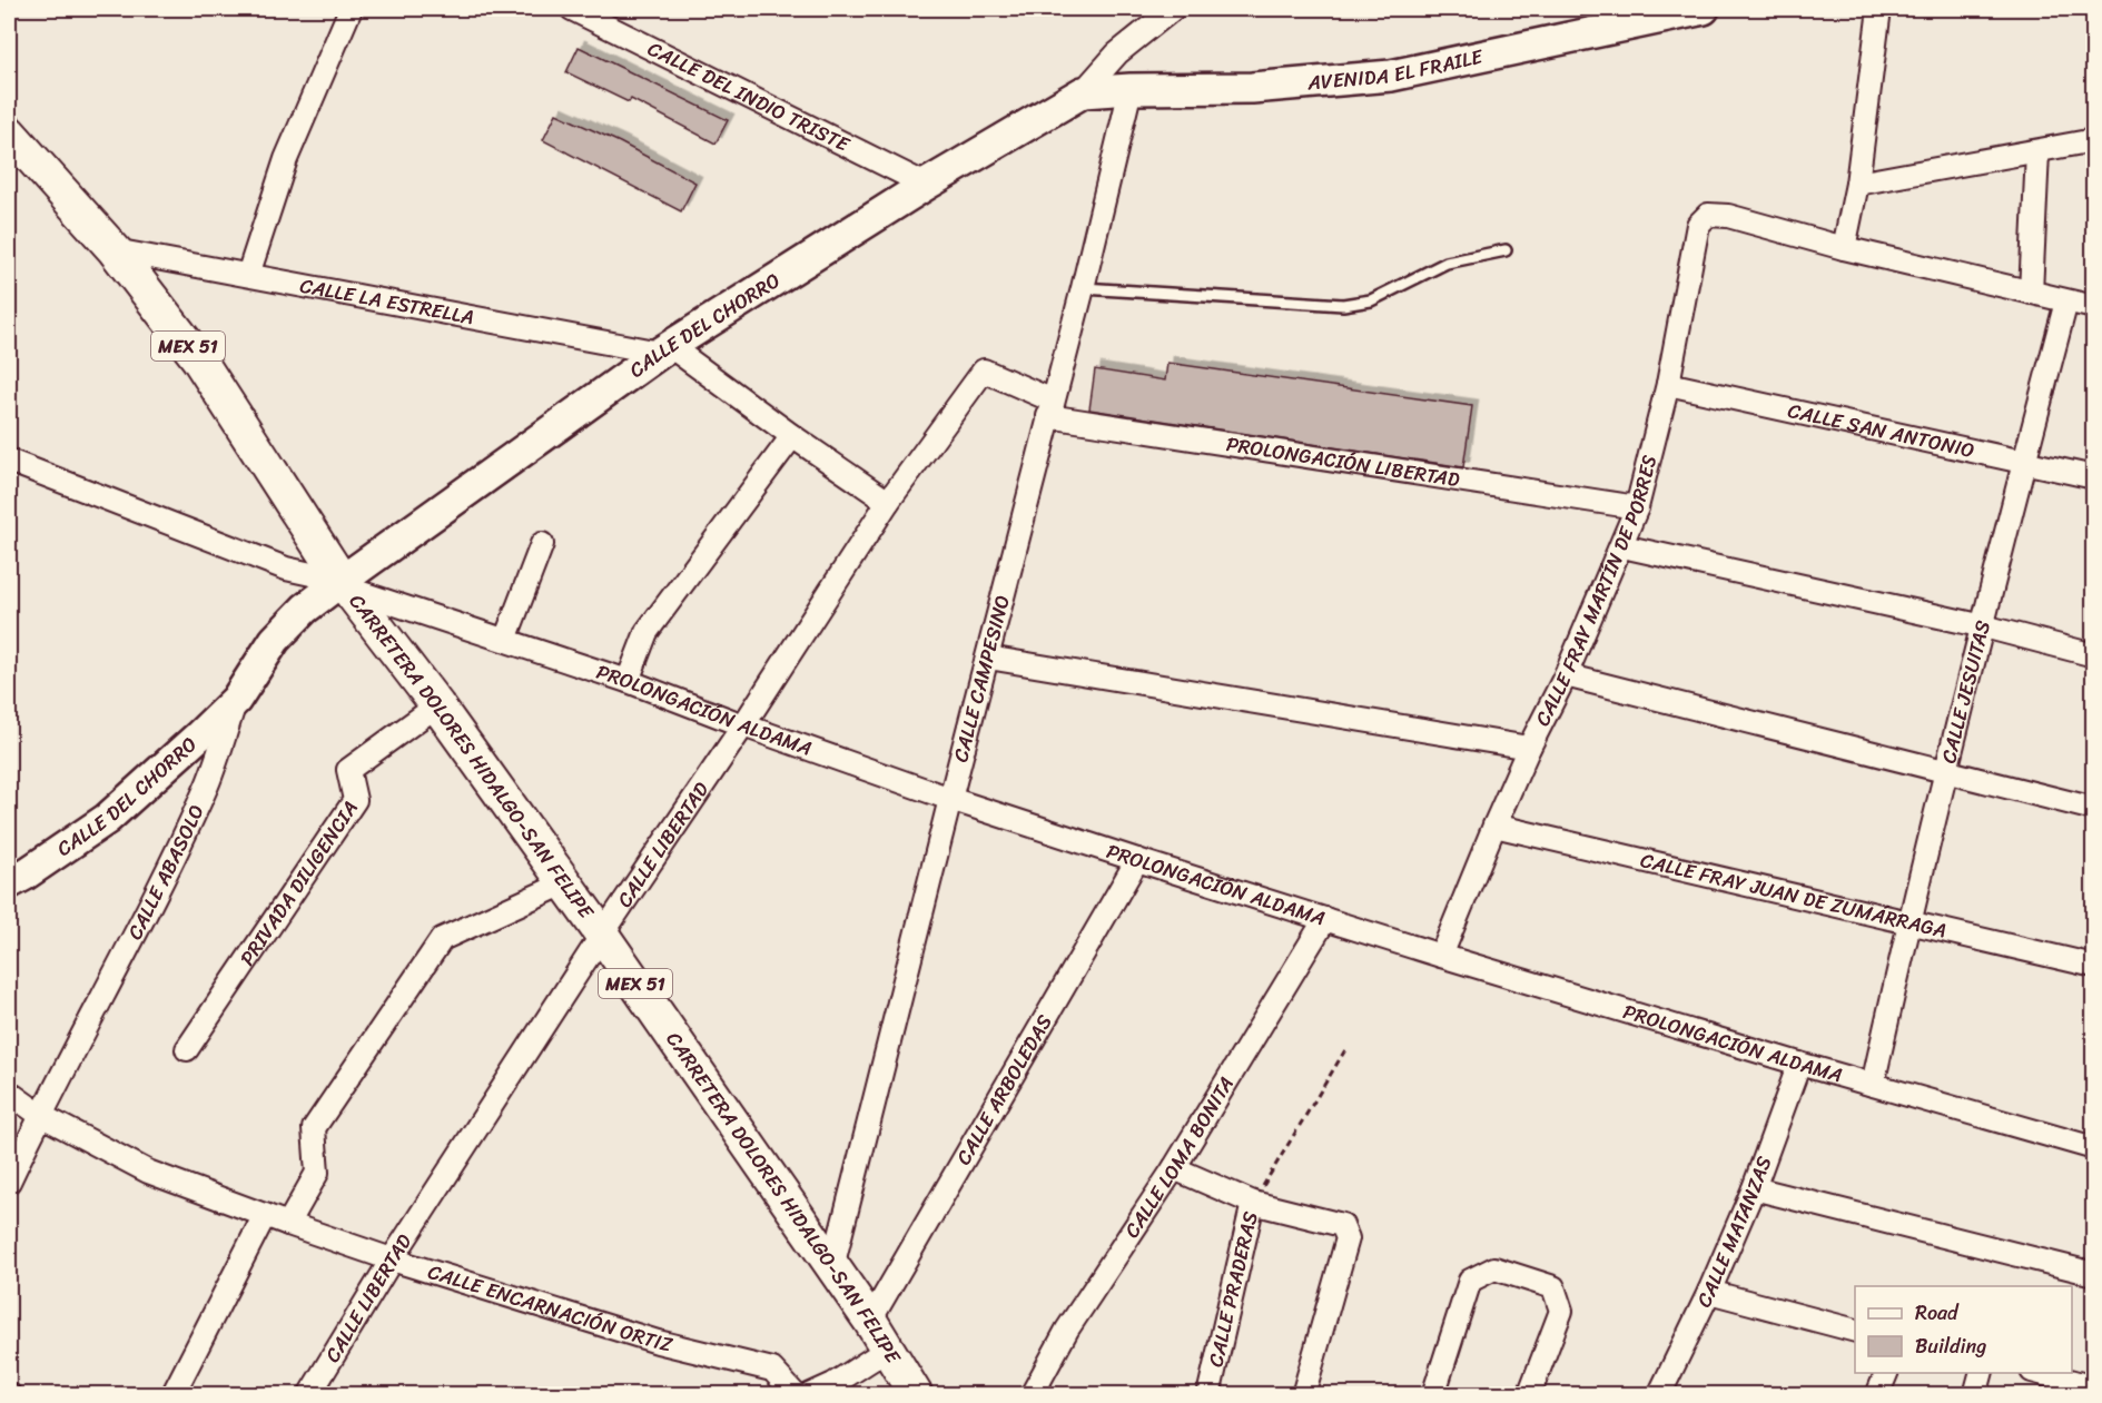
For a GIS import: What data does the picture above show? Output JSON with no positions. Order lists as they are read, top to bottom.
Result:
{
  "streets": {
    "main road": ["MEX 51", "CARRETERA DOLORES HIDALGO-SAN FELIPE"],
    "street": [
      "AVENIDA EL FRAILE",
      "CALLE DEL INDIO TRISTE",
      "CALLE LA ESTRELLA",
      "CALLE DEL CHORRO",
      "CALLE SAN ANTONIO",
      "PROLONGACIÓN LIBERTAD",
      "CALLE FRAY MARTÍN DE PORRES",
      "CALLE CAMPESINO",
      "CALLE JESUITAS",
      "PROLONGACIÓN ALDAMA",
      "CALLE LIBERTAD",
      "CALLE ABASOLO",
      "PRIVADA DILIGENCIA",
      "CALLE FRAY JUAN DE ZUMÁRRAGA",
      "CALLE ARBOLEDAS",
      "CALLE LOMA BONITA",
      "CALLE MATANZAS",
      "CALLE PRADERAS",
      "CALLE ENCARNACIÓN ORTIZ"
    ]
  },
  "crossings": [
    ["AVENIDA EL FRAILE", "CALLE DEL CHORRO"],
    ["AVENIDA EL FRAILE", "CALLE CAMPESINO"],
    ["CALLE DEL INDIO TRISTE", "CALLE DEL CHORRO"],
    ["CALLE LA ESTRELLA", "CALLE DEL CHORRO"],
    ["CALLE LA ESTRELLA", "CARRETERA DOLORES HIDALGO-SAN FELIPE"],
    ["CALLE LA ESTRELLA", "CALLE LIBERTAD"],
    ["CALLE DEL CHORRO", "PROLONGACIÓN ALDAMA"],
    ["CALLE DEL CHORRO", "CARRETERA DOLORES HIDALGO-SAN FELIPE"],
    ["CALLE DEL CHORRO", "CALLE ABASOLO"],
    ["CALLE SAN ANTONIO", "CALLE FRAY MARTÍN DE PORRES"],
    ["CALLE SAN ANTONIO", "CALLE JESUITAS"],
    ["PROLONGACIÓN LIBERTAD", "CALLE FRAY MARTÍN DE PORRES"],
    ["PROLONGACIÓN LIBERTAD", "CALLE CAMPESINO"],
    ["PROLONGACIÓN LIBERTAD", "CALLE LIBERTAD"],
    ["CALLE FRAY MARTÍN DE PORRES", "PROLONGACIÓN ALDAMA"],
    ["CALLE FRAY MARTÍN DE PORRES", "CALLE FRAY JUAN DE ZUMÁRRAGA"],
    ["CALLE CAMPESINO", "PROLONGACIÓN ALDAMA"],
    ["CALLE CAMPESINO", "CARRETERA DOLORES HIDALGO-SAN FELIPE"],
    ["CALLE JESUITAS", "PROLONGACIÓN ALDAMA"],
    ["CALLE JESUITAS", "CALLE FRAY JUAN DE ZUMÁRRAGA"],
    ["PROLONGACIÓN ALDAMA", "CARRETERA DOLORES HIDALGO-SAN FELIPE"],
    ["PROLONGACIÓN ALDAMA", "CALLE LIBERTAD"],
    ["PROLONGACIÓN ALDAMA", "CALLE ABASOLO"],
    ["PROLONGACIÓN ALDAMA", "CALLE ARBOLEDAS"],
    ["PROLONGACIÓN ALDAMA", "CALLE LOMA BONITA"],
    ["PROLONGACIÓN ALDAMA", "CALLE MATANZAS"],
    ["CARRETERA DOLORES HIDALGO-SAN FELIPE", "CALLE LIBERTAD"],
    ["CARRETERA DOLORES HIDALGO-SAN FELIPE", "CALLE ABASOLO"],
    ["CARRETERA DOLORES HIDALGO-SAN FELIPE", "PRIVADA DILIGENCIA"],
    ["CARRETERA DOLORES HIDALGO-SAN FELIPE", "CALLE ARBOLEDAS"],
    ["CALLE LIBERTAD", "CALLE ENCARNACIÓN ORTIZ"],
    ["CALLE ABASOLO", "CALLE ENCARNACIÓN ORTIZ"]
  ],
  "legend": ["Road", "Building"]
}
